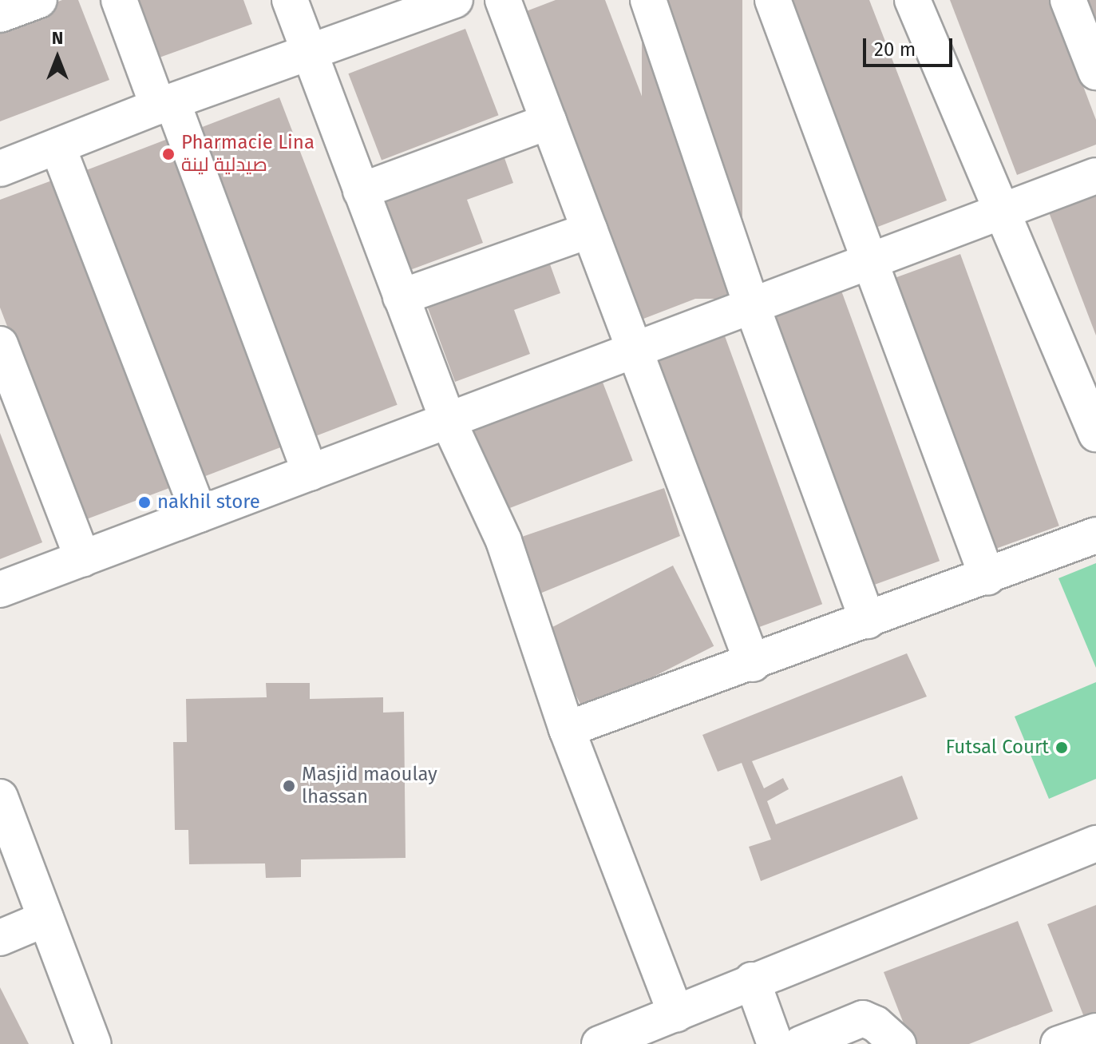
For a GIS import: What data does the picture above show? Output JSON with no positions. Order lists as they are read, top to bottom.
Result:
{
  "places": [
    "Pharmacie Lina صيدلية لينة",
    "nakhil store",
    "Futsal Court",
    "Masjid maoulay lhassan"
  ],
  "scale_bar": "20 m",
  "north": "top"
}
